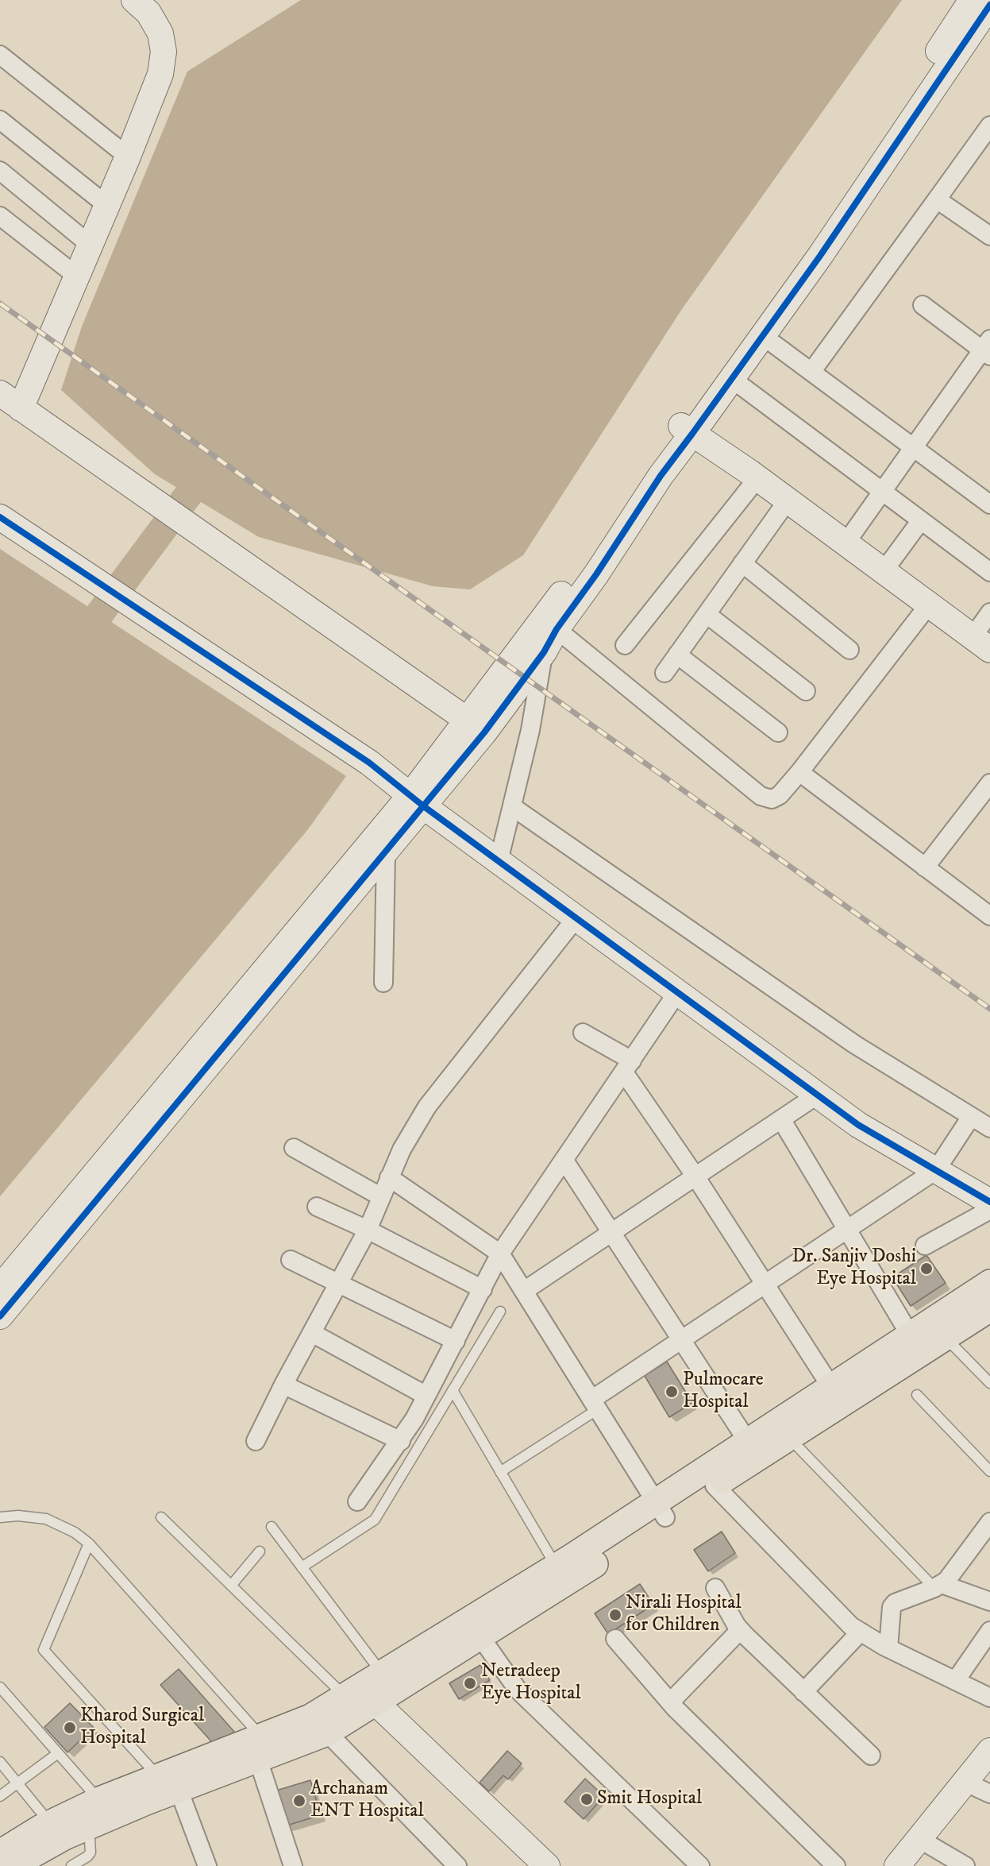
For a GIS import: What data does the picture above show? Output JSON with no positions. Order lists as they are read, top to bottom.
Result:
{
  "places": [
    "Dr. Sanjiv Doshi Eye Hospital",
    "Pulmocare Hospital",
    "Nirali Hospital for Children",
    "Netradeep Eye Hospital",
    "Kharod Surgical Hospital",
    "Smit Hospital",
    "Archanam ENT Hospital"
  ]
}
